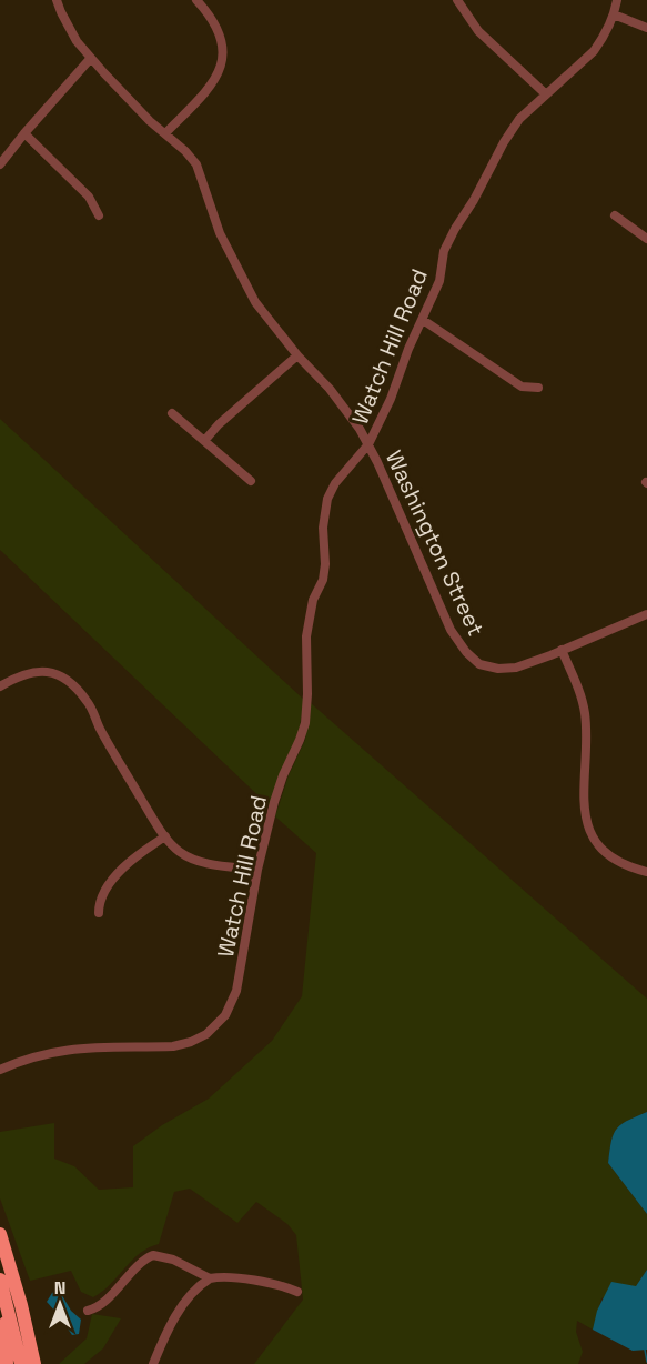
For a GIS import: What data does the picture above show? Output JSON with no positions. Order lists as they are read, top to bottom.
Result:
{
  "streets": {
    "street": ["Watch Hill Road", "Washington Street"]
  },
  "crossings": [
    ["Watch Hill Road", "Washington Street"]
  ],
  "north": "top"
}
